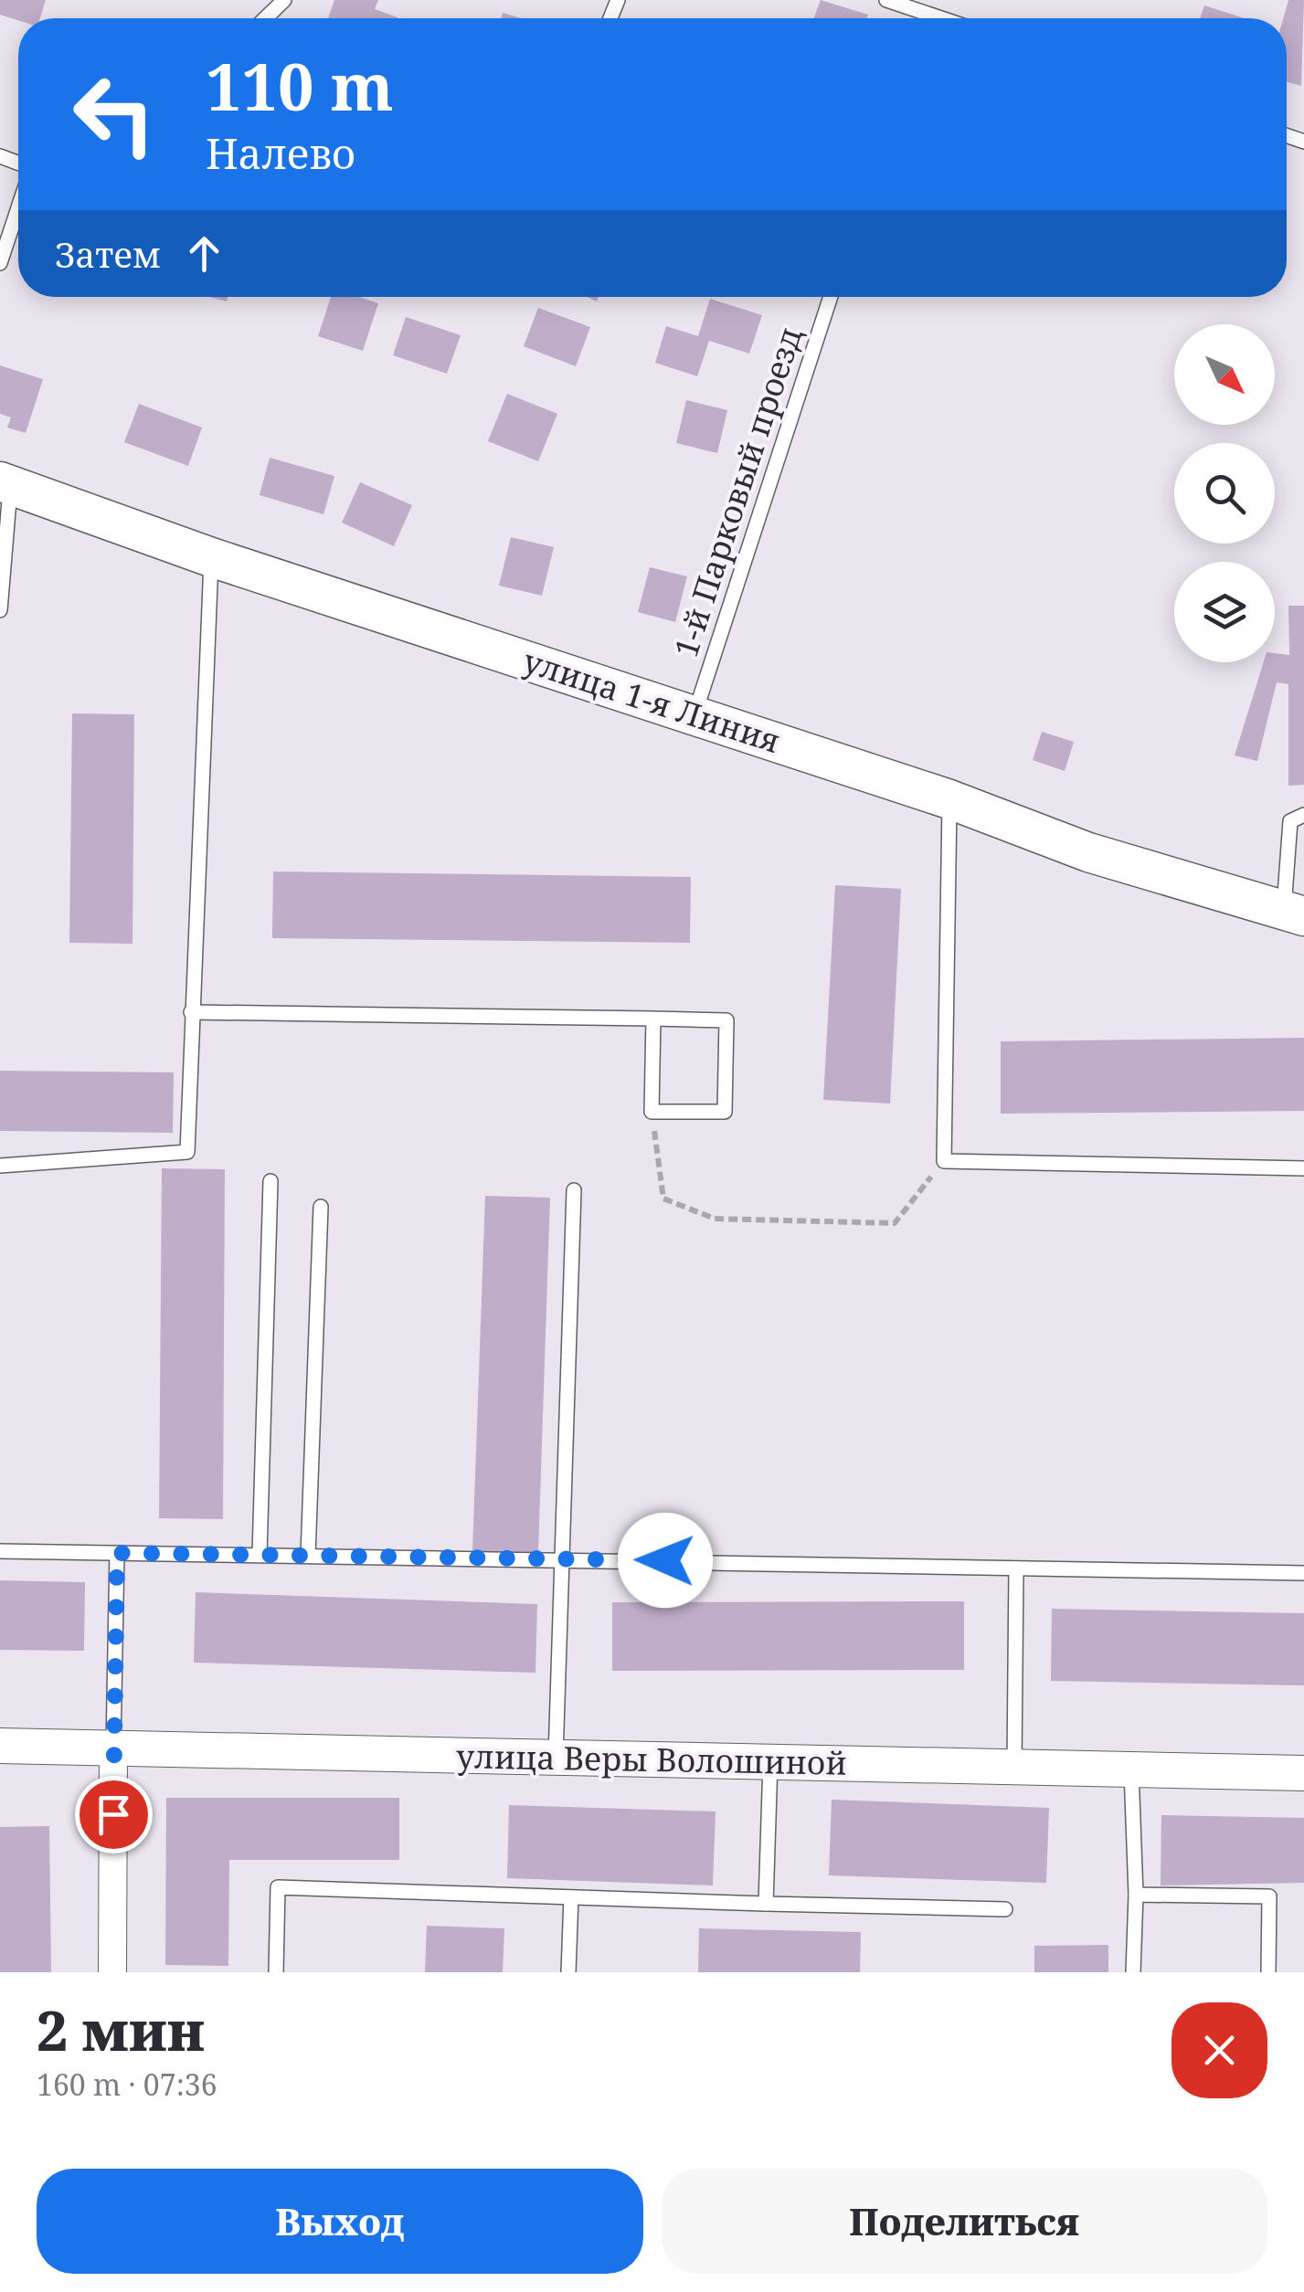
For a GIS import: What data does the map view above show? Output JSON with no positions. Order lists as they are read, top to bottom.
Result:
{
  "streets": {
    "main road": ["улица 1-я Линия"],
    "street": ["улица Веры Волошиной"],
    "lane": ["1-й Парковый проезд"]
  },
  "crossings": [
    ["1-й Парковый проезд", "улица 1-я Линия"]
  ],
  "north": "bottom right",
  "page": {
    "turn": ["110 m", "Налево"],
    "then": "Затем",
    "heading": ["2 мин", "160 m · 07:36"],
    "buttons": ["Выход", "Поделиться"]
  }
}
